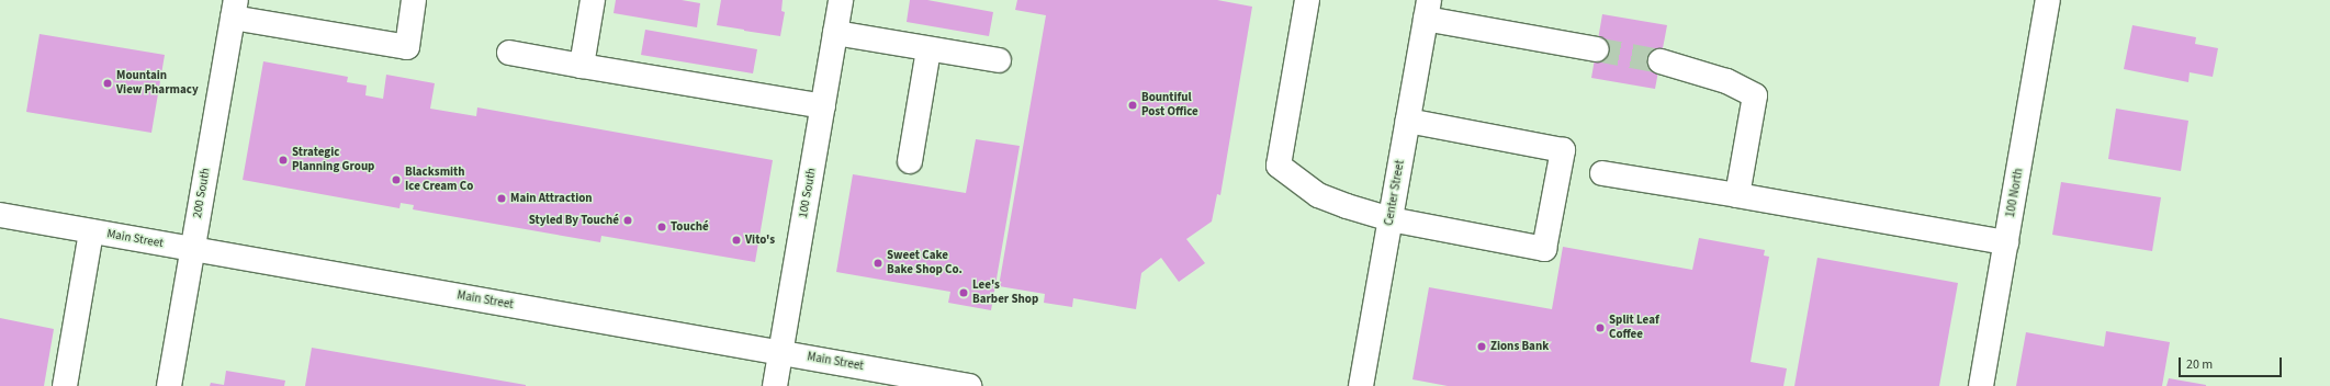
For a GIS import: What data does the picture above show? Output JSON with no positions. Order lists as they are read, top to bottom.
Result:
{
  "streets": {
    "street": [
      "200 South",
      "100 South",
      "Center Street",
      "100 North",
      "Main Street"
    ]
  },
  "crossings": [
    ["200 South", "Main Street"],
    ["100 South", "Main Street"]
  ],
  "places": [
    "Mountain View Pharmacy",
    "Bountiful Post Office",
    "Strategic Planning Group",
    "Blacksmith Ice Cream Co",
    "Main Attraction",
    "Styled By Touché",
    "Touché",
    "Vito's",
    "Sweet Cake Bake Shop Co.",
    "Lee's Barber Shop",
    "Split Leaf Coffee",
    "Zions Bank"
  ],
  "scale_bar": "20 m"
}
